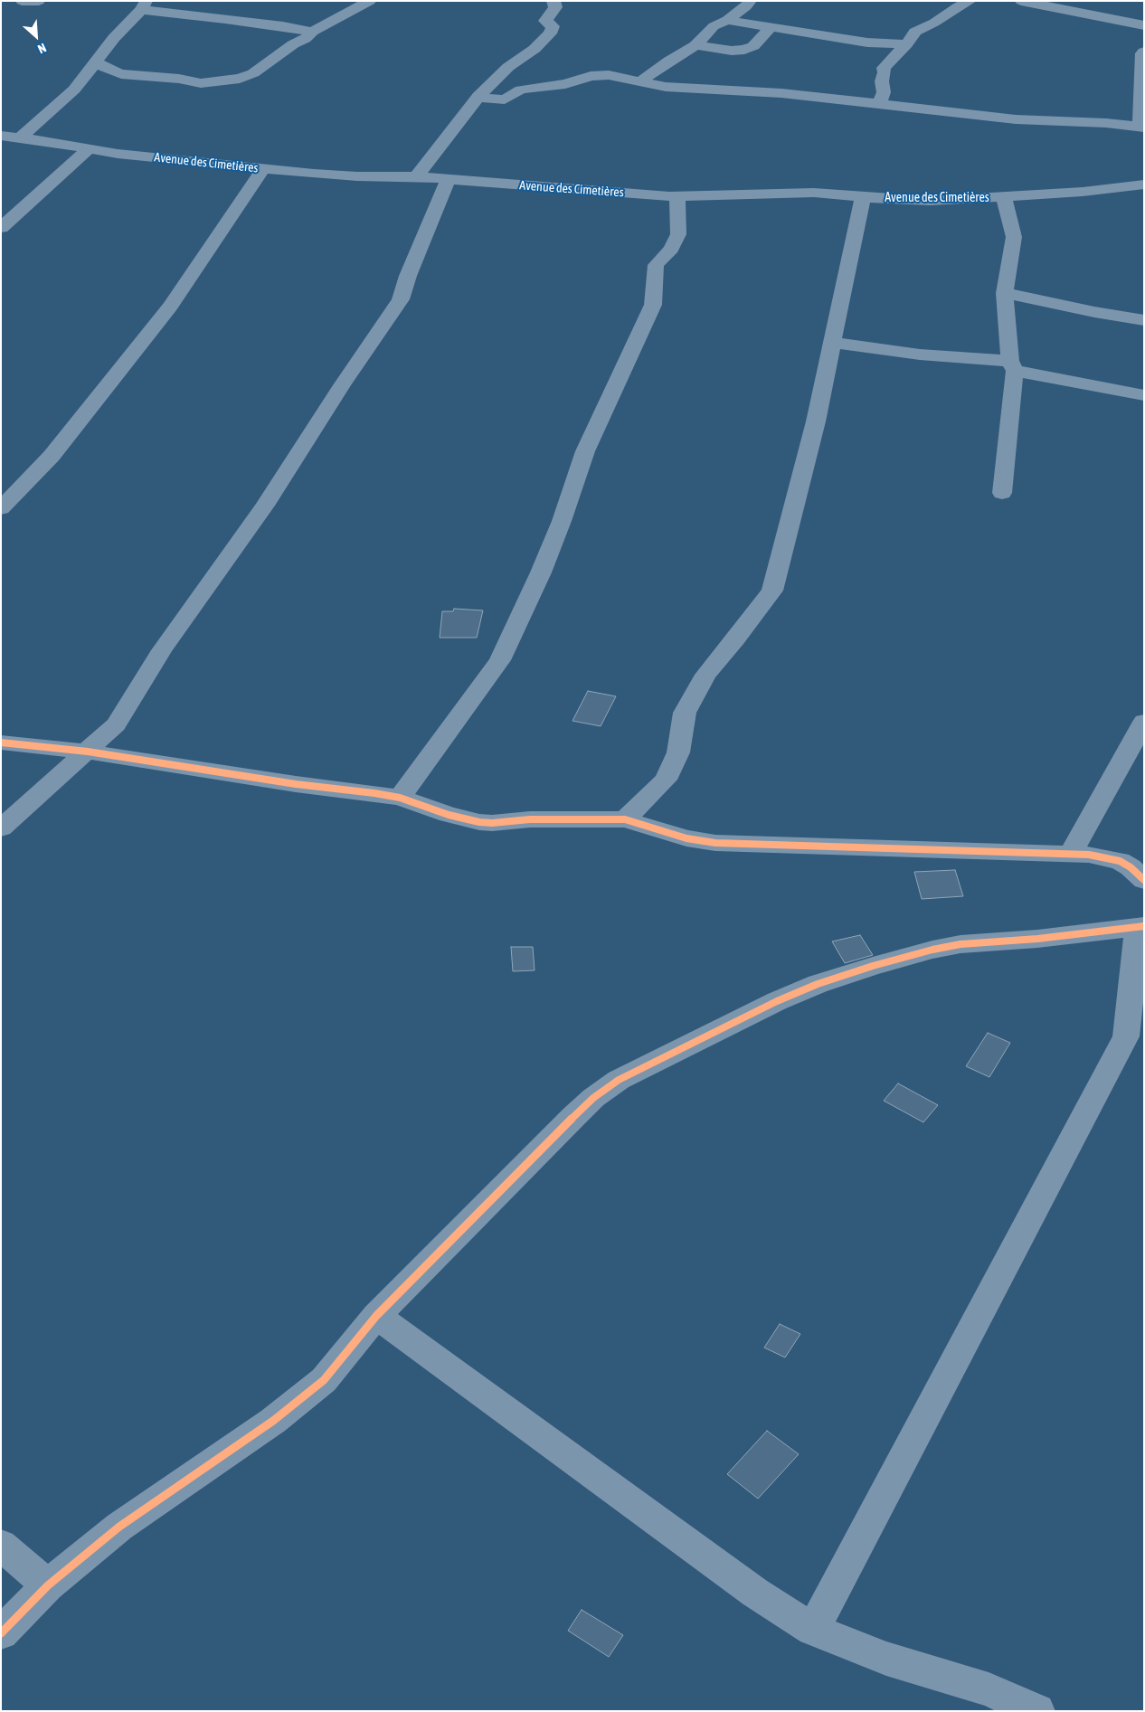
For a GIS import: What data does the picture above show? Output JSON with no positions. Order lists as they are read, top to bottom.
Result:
{
  "streets": {
    "street": ["Avenue des Cimetières"]
  },
  "north": "bottom right"
}
